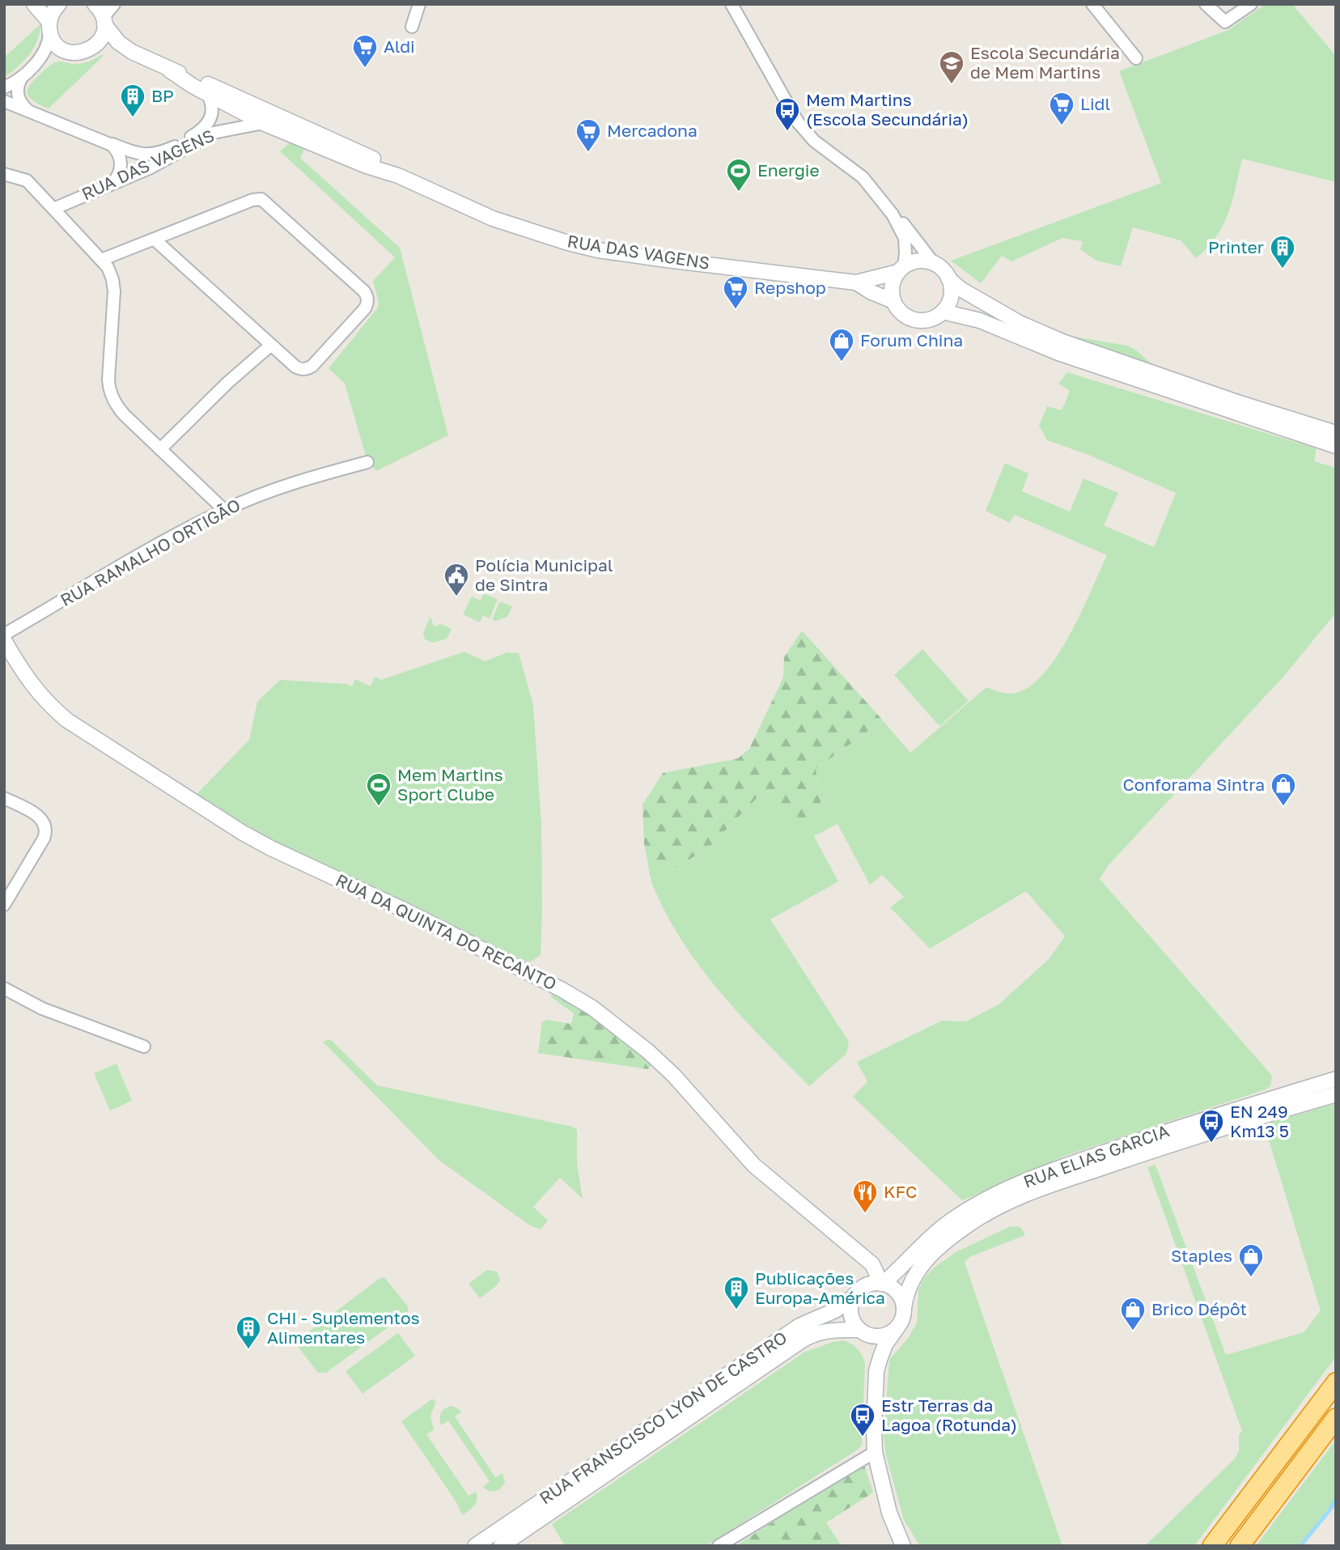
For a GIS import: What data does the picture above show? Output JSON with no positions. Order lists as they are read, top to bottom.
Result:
{
  "streets": {
    "street": [
      "RUA DAS VAGENS",
      "RUA RAMALHO ORTIGÃO",
      "RUA DA QUINTA DO RECANTO",
      "RUA ELIAS GARCIA",
      "RUA FRANSCISCO LYON DE CASTRO"
    ]
  },
  "crossings": [
    ["RUA DA QUINTA DO RECANTO", "RUA ELIAS GARCIA"],
    ["RUA DA QUINTA DO RECANTO", "RUA FRANSCISCO LYON DE CASTRO"],
    ["RUA ELIAS GARCIA", "RUA FRANSCISCO LYON DE CASTRO"]
  ],
  "places": {
    "supermarket": [
      "Aldi",
      "Lidl",
      "Mercadona",
      "Repshop"
    ],
    "school or university": ["Escola Secundária de Mem Martins"],
    "building": [
      "BP",
      "Printer",
      "Publicações Europa-América",
      "CHI - Suplementos Alimentares"
    ],
    "bus stop": ["Mem Martins (Escola Secundária)", "EN 249 Km13 5", "Estr Terras da Lagoa (Rotunda)"],
    "sports": ["Energie", "Mem Martins Sport Clube"],
    "shop": [
      "Forum China",
      "Conforama Sintra",
      "Staples",
      "Brico Dépôt"
    ],
    "public building": ["Polícia Municipal de Sintra"],
    "restaurant": ["KFC"]
  }
}
